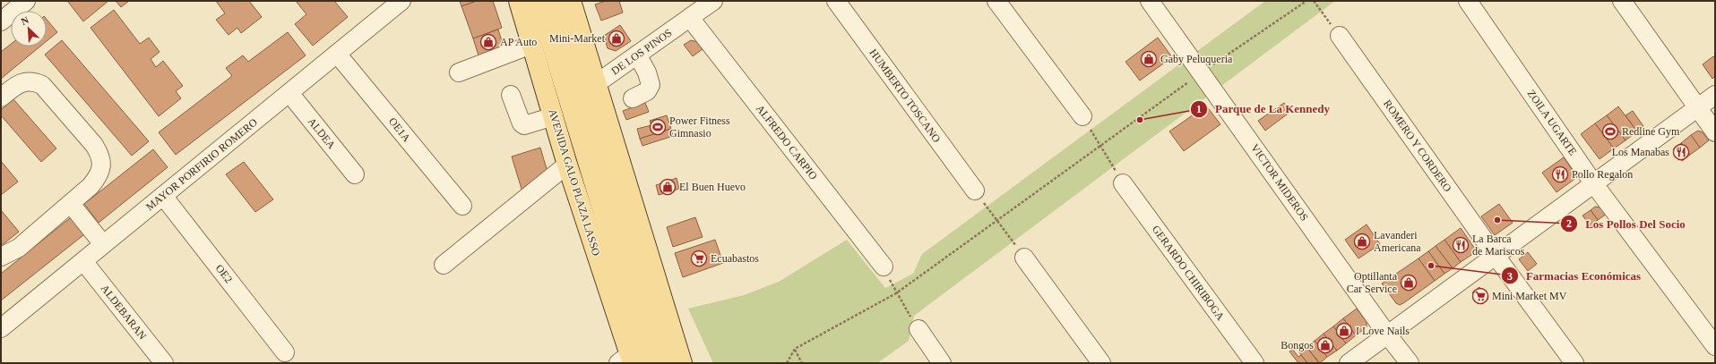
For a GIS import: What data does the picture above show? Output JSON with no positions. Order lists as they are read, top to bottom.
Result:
{
  "streets": {
    "main road": ["AVENIDA GALO PLAZA LASSO"],
    "street": [
      "DE LOS PINOS",
      "HUMBERTO TOSCANO",
      "ZOILA UGARTE",
      "OE1A",
      "ALDEA",
      "ALFREDO CARPIO",
      "ROMERO Y CORDERO",
      "MAYOR PORFIRIO ROMERO",
      "VICTOR MIDEROS",
      "GERARDO CHIRIBOGA",
      "OE2",
      "ALDEBARAN"
    ]
  },
  "crossings": [
    ["DE LOS PINOS", "ALFREDO CARPIO"],
    ["DE LOS PINOS", "AVENIDA GALO PLAZA LASSO"],
    ["OE1A", "MAYOR PORFIRIO ROMERO"],
    ["ALDEA", "MAYOR PORFIRIO ROMERO"],
    ["MAYOR PORFIRIO ROMERO", "OE2"],
    ["MAYOR PORFIRIO ROMERO", "ALDEBARAN"]
  ],
  "places": {
    "shop": [
      "Mini-Market",
      "AP Auto",
      "Gaby Peluqueria",
      "El Buen Huevo",
      "Lavanderi Americana",
      "Optillanta Car Service",
      "I Love Nails",
      "Bongos"
    ],
    "other": ["Parque de La Kennedy", "Los Pollos Del Socio", "Farmacias Económicas"],
    "sports": ["Power Fitness Gimnasio", "Redline Gym"],
    "restaurant": ["Los Manabas", "Pollo Regalon", "La Barca de Mariscos"],
    "supermarket": ["Ecuabastos", "Mini Market MV"]
  },
  "north": "top left"
}
